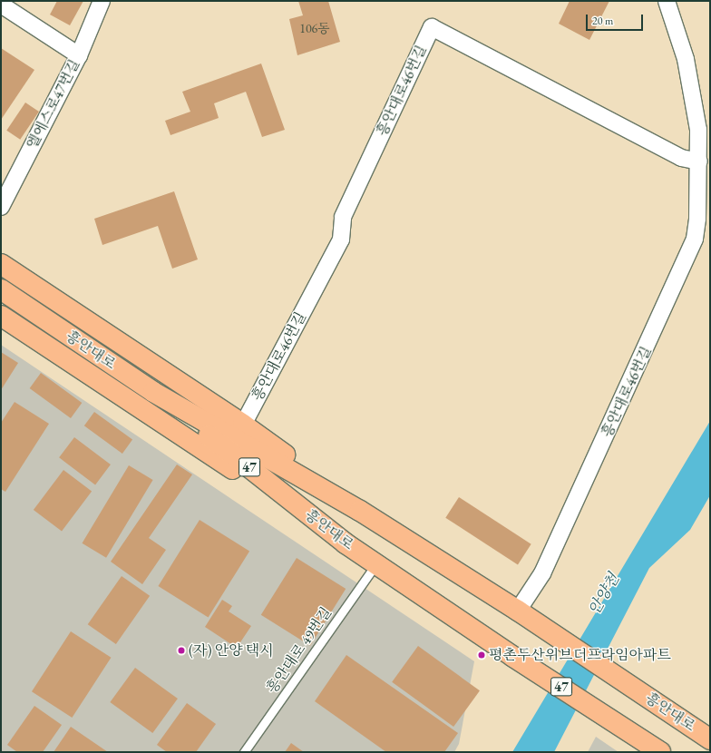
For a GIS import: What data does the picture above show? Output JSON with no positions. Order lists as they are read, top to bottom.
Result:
{
  "streets": {
    "main road": ["흥안대로", "47"],
    "street": ["흥안대로46번길", "엘에스로47번길"],
    "lane": ["흥안대로 49번길"]
  },
  "crossings": [
    ["흥안대로46번길", "흥안대로"],
    ["흥안대로", "흥안대로 49번길"]
  ],
  "water": ["안양천"],
  "places": ["(자) 안양 택시", "평촌두산위브더프라임아파트"],
  "house_numbers": ["106동"],
  "scale_bar": "20 m"
}
